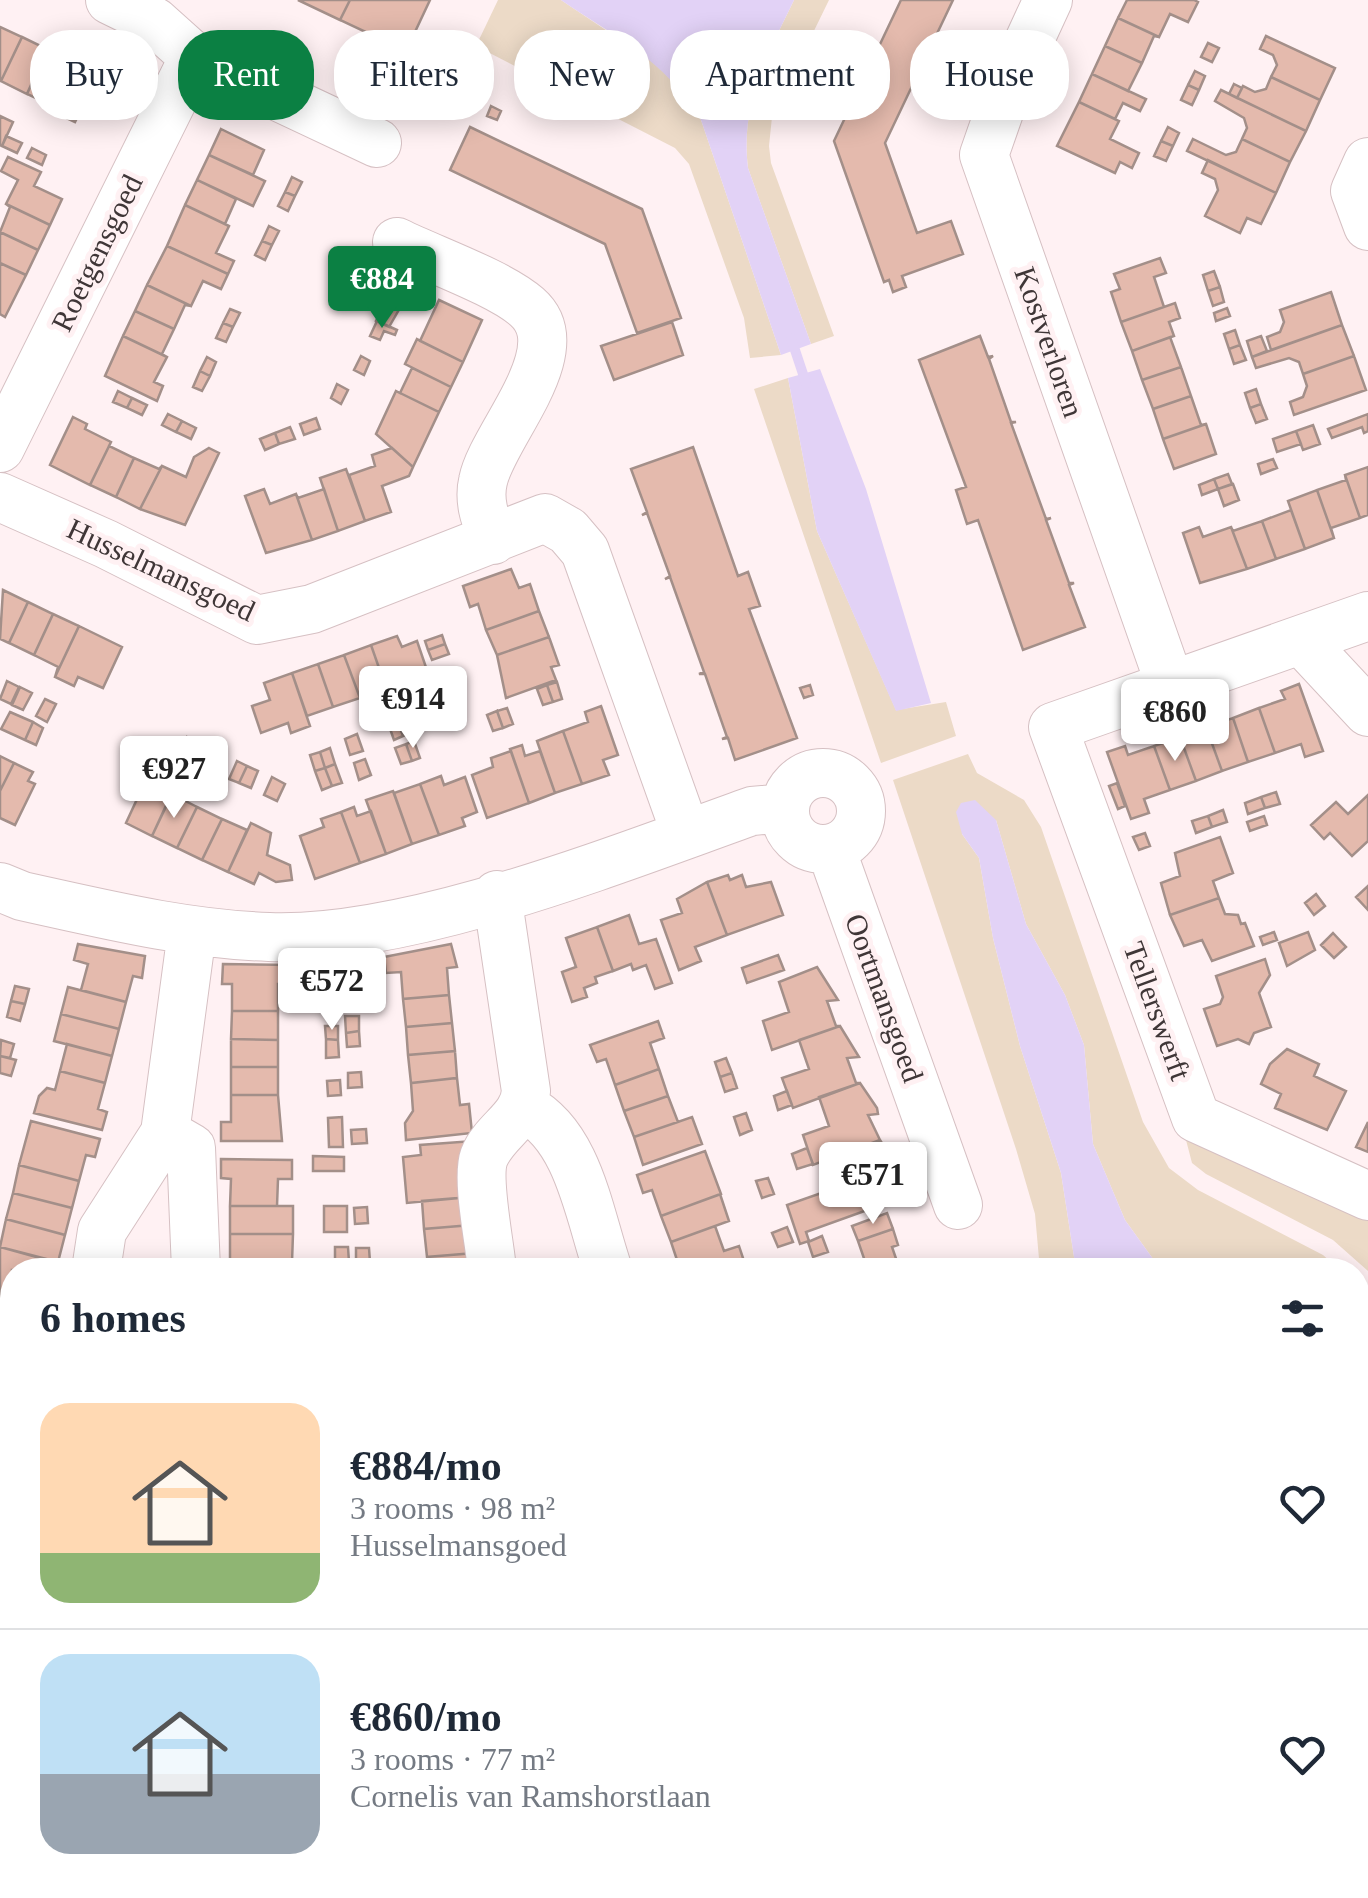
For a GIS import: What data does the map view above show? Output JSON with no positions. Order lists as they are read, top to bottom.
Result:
{
  "streets": {
    "street": [
      "Roetgensgoed",
      "Kostverloren",
      "Husselmansgoed",
      "Oortmansgoed",
      "Tellerswerft"
    ]
  },
  "crossings": [
    ["Kostverloren", "Tellerswerft"]
  ],
  "page": {
    "chip": [
      "Buy",
      "Rent",
      "Filters",
      "New",
      "Apartment",
      "House"
    ],
    "price": [
      "€884",
      "€914",
      "€860",
      "€927",
      "€572",
      "€571"
    ],
    "heading": "6 homes",
    "list": [
      {
        "name": "€884/mo",
        "note": "3 rooms · 98 m² · Husselmansgoed"
      },
      {
        "name": "€860/mo",
        "note": "3 rooms · 77 m² · Cornelis van Ramshorstlaan"
      }
    ]
  }
}
